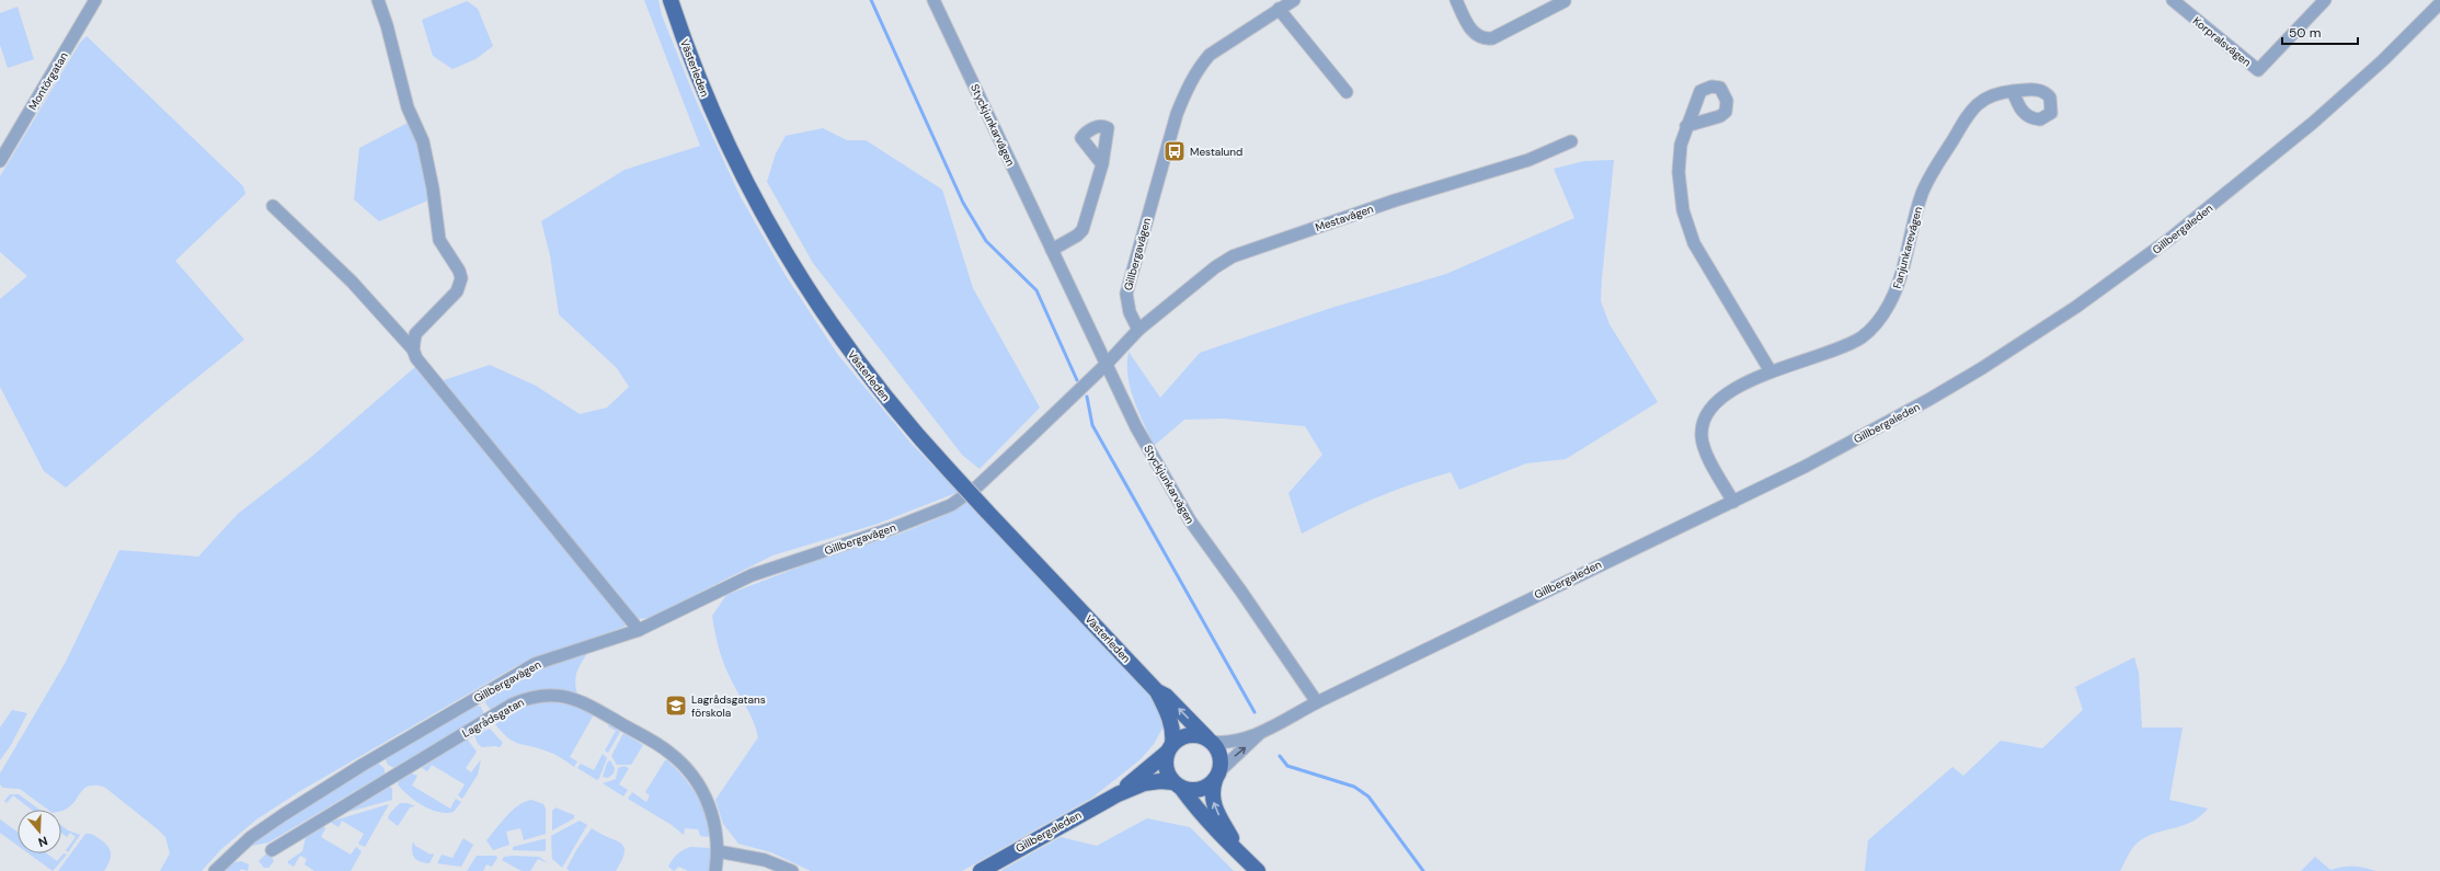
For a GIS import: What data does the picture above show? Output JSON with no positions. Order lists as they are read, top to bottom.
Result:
{
  "streets": {
    "main road": ["Västerleden", "Gillbergaleden"],
    "street": [
      "Korpralsvägen",
      "Montörgatan",
      "Styckjunkarvägen",
      "Mestavägen",
      "Fanjunkarevägen",
      "Gillbergavägen",
      "Lagrådsgatan"
    ]
  },
  "crossings": [
    ["Västerleden", "Gillbergaleden"],
    ["Styckjunkarvägen", "Gillbergaleden"],
    ["Styckjunkarvägen", "Gillbergavägen"],
    ["Mestavägen", "Gillbergavägen"],
    ["Gillbergaleden", "Fanjunkarevägen"]
  ],
  "places": {
    "bus stop": ["Mestalund"],
    "school or university": ["Lagrådsgatans förskola"]
  },
  "scale_bar": "50 m",
  "north": "bottom"
}
